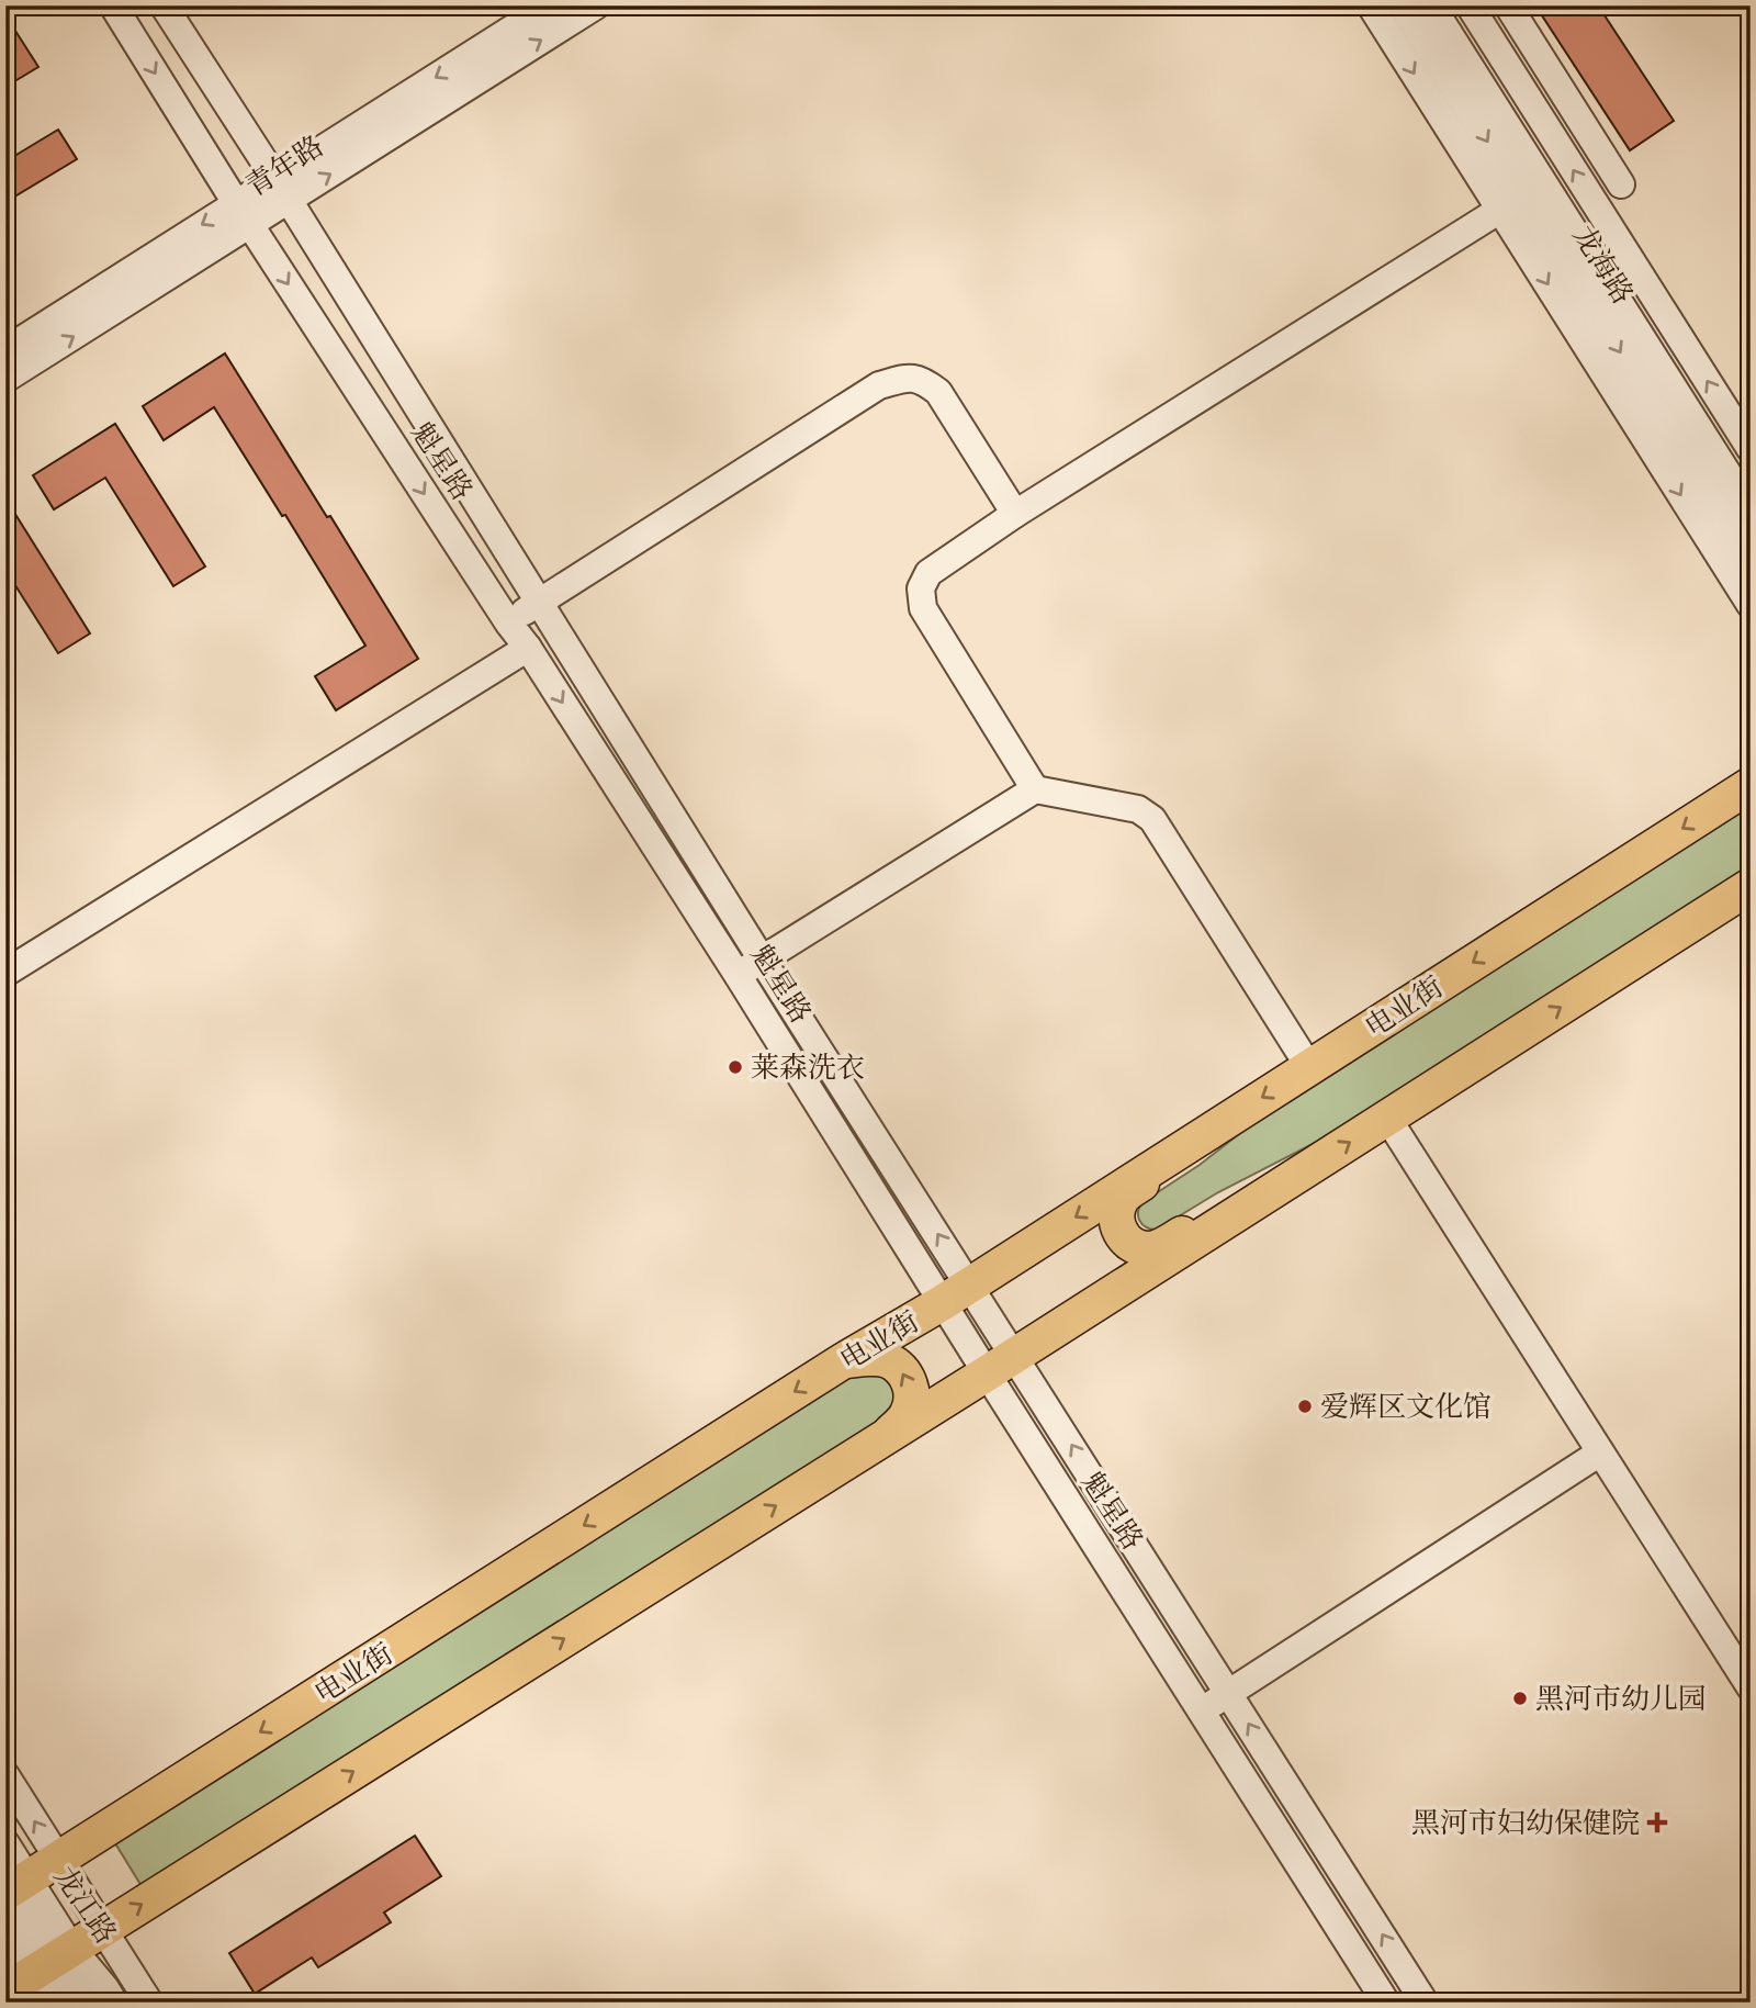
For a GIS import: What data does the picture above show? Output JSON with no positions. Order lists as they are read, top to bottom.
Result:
{
  "streets": {
    "main road": ["电业街"],
    "street": [
      "青年路",
      "龙海路",
      "魁星路",
      "龙江路"
    ]
  },
  "crossings": [
    ["青年路", "魁星路"],
    ["魁星路", "电业街"],
    ["电业街", "龙江路"]
  ],
  "places": {
    "other": ["莱森洗衣", "爱辉区文化馆", "黑河市幼儿园"],
    "health": ["黑河市妇幼保健院"]
  }
}
